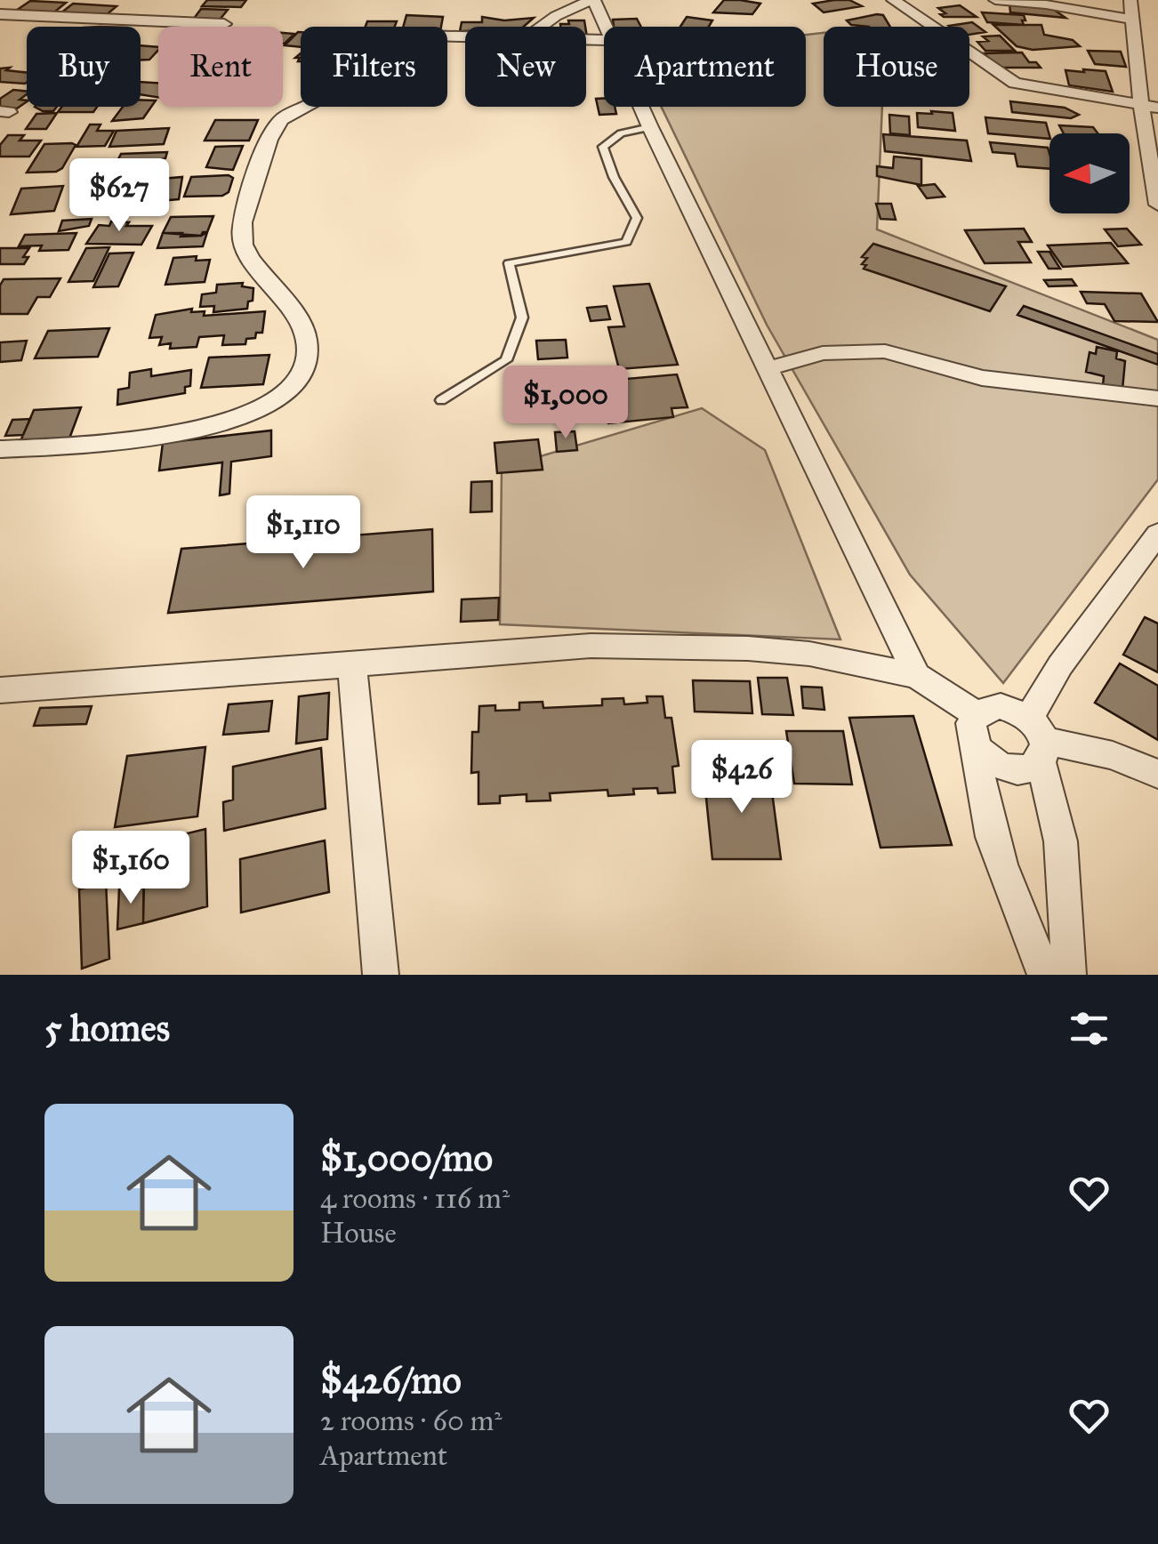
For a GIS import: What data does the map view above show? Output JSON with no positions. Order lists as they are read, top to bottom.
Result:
{
  "north": "left",
  "page": {
    "chip": [
      "Buy",
      "Rent",
      "Filters",
      "New",
      "Apartment",
      "House"
    ],
    "price": [
      "$627",
      "$1,000",
      "$1,110",
      "$426",
      "$1,160"
    ],
    "heading": "5 homes",
    "list": [
      {
        "name": "$1,000/mo",
        "note": "4 rooms · 116 m² · House"
      },
      {
        "name": "$426/mo",
        "note": "2 rooms · 60 m² · Apartment"
      }
    ]
  }
}
